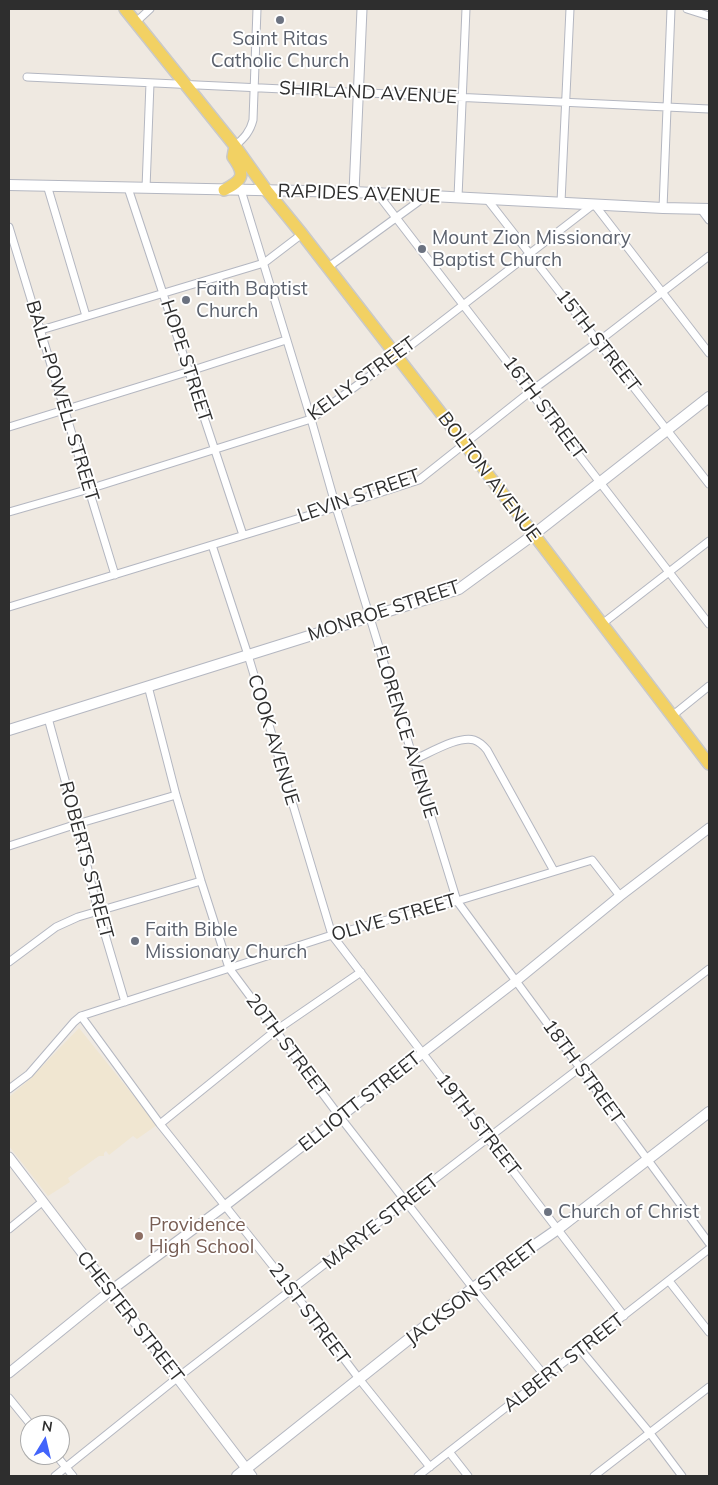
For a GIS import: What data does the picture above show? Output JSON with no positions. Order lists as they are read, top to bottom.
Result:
{
  "streets": {
    "main road": [
      "RAPIDES AVENUE",
      "BOLTON AVENUE",
      "MONROE STREET",
      "JACKSON STREET"
    ],
    "street": [
      "SHIRLAND AVENUE",
      "15TH STREET",
      "HOPE STREET",
      "KELLY STREET",
      "BALL-POWELL STREET",
      "16TH STREET",
      "LEVIN STREET",
      "FLORENCE AVENUE",
      "COOK AVENUE",
      "ROBERTS STREET",
      "OLIVE STREET",
      "20TH STREET",
      "18TH STREET",
      "ELLIOTT STREET",
      "19TH STREET",
      "MARYE STREET",
      "21ST STREET",
      "CHESTER STREET",
      "ALBERT STREET"
    ]
  },
  "crossings": [
    ["SHIRLAND AVENUE", "BOLTON AVENUE"],
    ["RAPIDES AVENUE", "15TH STREET"],
    ["RAPIDES AVENUE", "HOPE STREET"],
    ["RAPIDES AVENUE", "KELLY STREET"],
    ["RAPIDES AVENUE", "16TH STREET"],
    ["RAPIDES AVENUE", "BOLTON AVENUE"],
    ["RAPIDES AVENUE", "FLORENCE AVENUE"],
    ["15TH STREET", "KELLY STREET"],
    ["15TH STREET", "LEVIN STREET"],
    ["15TH STREET", "MONROE STREET"],
    ["HOPE STREET", "KELLY STREET"],
    ["HOPE STREET", "LEVIN STREET"],
    ["KELLY STREET", "BALL-POWELL STREET"],
    ["KELLY STREET", "16TH STREET"],
    ["KELLY STREET", "BOLTON AVENUE"],
    ["KELLY STREET", "FLORENCE AVENUE"],
    ["BALL-POWELL STREET", "LEVIN STREET"],
    ["16TH STREET", "LEVIN STREET"],
    ["16TH STREET", "MONROE STREET"],
    ["BOLTON AVENUE", "LEVIN STREET"],
    ["BOLTON AVENUE", "MONROE STREET"],
    ["LEVIN STREET", "FLORENCE AVENUE"],
    ["LEVIN STREET", "COOK AVENUE"],
    ["MONROE STREET", "FLORENCE AVENUE"],
    ["MONROE STREET", "COOK AVENUE"],
    ["MONROE STREET", "ROBERTS STREET"],
    ["MONROE STREET", "20TH STREET"],
    ["FLORENCE AVENUE", "OLIVE STREET"],
    ["FLORENCE AVENUE", "18TH STREET"],
    ["COOK AVENUE", "OLIVE STREET"],
    ["COOK AVENUE", "19TH STREET"],
    ["ROBERTS STREET", "OLIVE STREET"],
    ["OLIVE STREET", "20TH STREET"],
    ["OLIVE STREET", "18TH STREET"],
    ["OLIVE STREET", "ELLIOTT STREET"],
    ["OLIVE STREET", "19TH STREET"],
    ["OLIVE STREET", "21ST STREET"],
    ["20TH STREET", "ELLIOTT STREET"],
    ["20TH STREET", "MARYE STREET"],
    ["20TH STREET", "JACKSON STREET"],
    ["20TH STREET", "ALBERT STREET"],
    ["18TH STREET", "ELLIOTT STREET"],
    ["18TH STREET", "MARYE STREET"],
    ["18TH STREET", "JACKSON STREET"],
    ["ELLIOTT STREET", "19TH STREET"],
    ["ELLIOTT STREET", "21ST STREET"],
    ["ELLIOTT STREET", "CHESTER STREET"],
    ["19TH STREET", "MARYE STREET"],
    ["19TH STREET", "JACKSON STREET"],
    ["19TH STREET", "ALBERT STREET"],
    ["MARYE STREET", "21ST STREET"],
    ["MARYE STREET", "CHESTER STREET"],
    ["JACKSON STREET", "21ST STREET"],
    ["JACKSON STREET", "CHESTER STREET"],
    ["21ST STREET", "ALBERT STREET"]
  ],
  "places": [
    "Saint Ritas Catholic Church",
    "Mount Zion Missionary Baptist Church",
    "Faith Baptist Church",
    "Faith Bible Missionary Church",
    "Church of Christ",
    "Providence High School"
  ],
  "north": "top"
}
